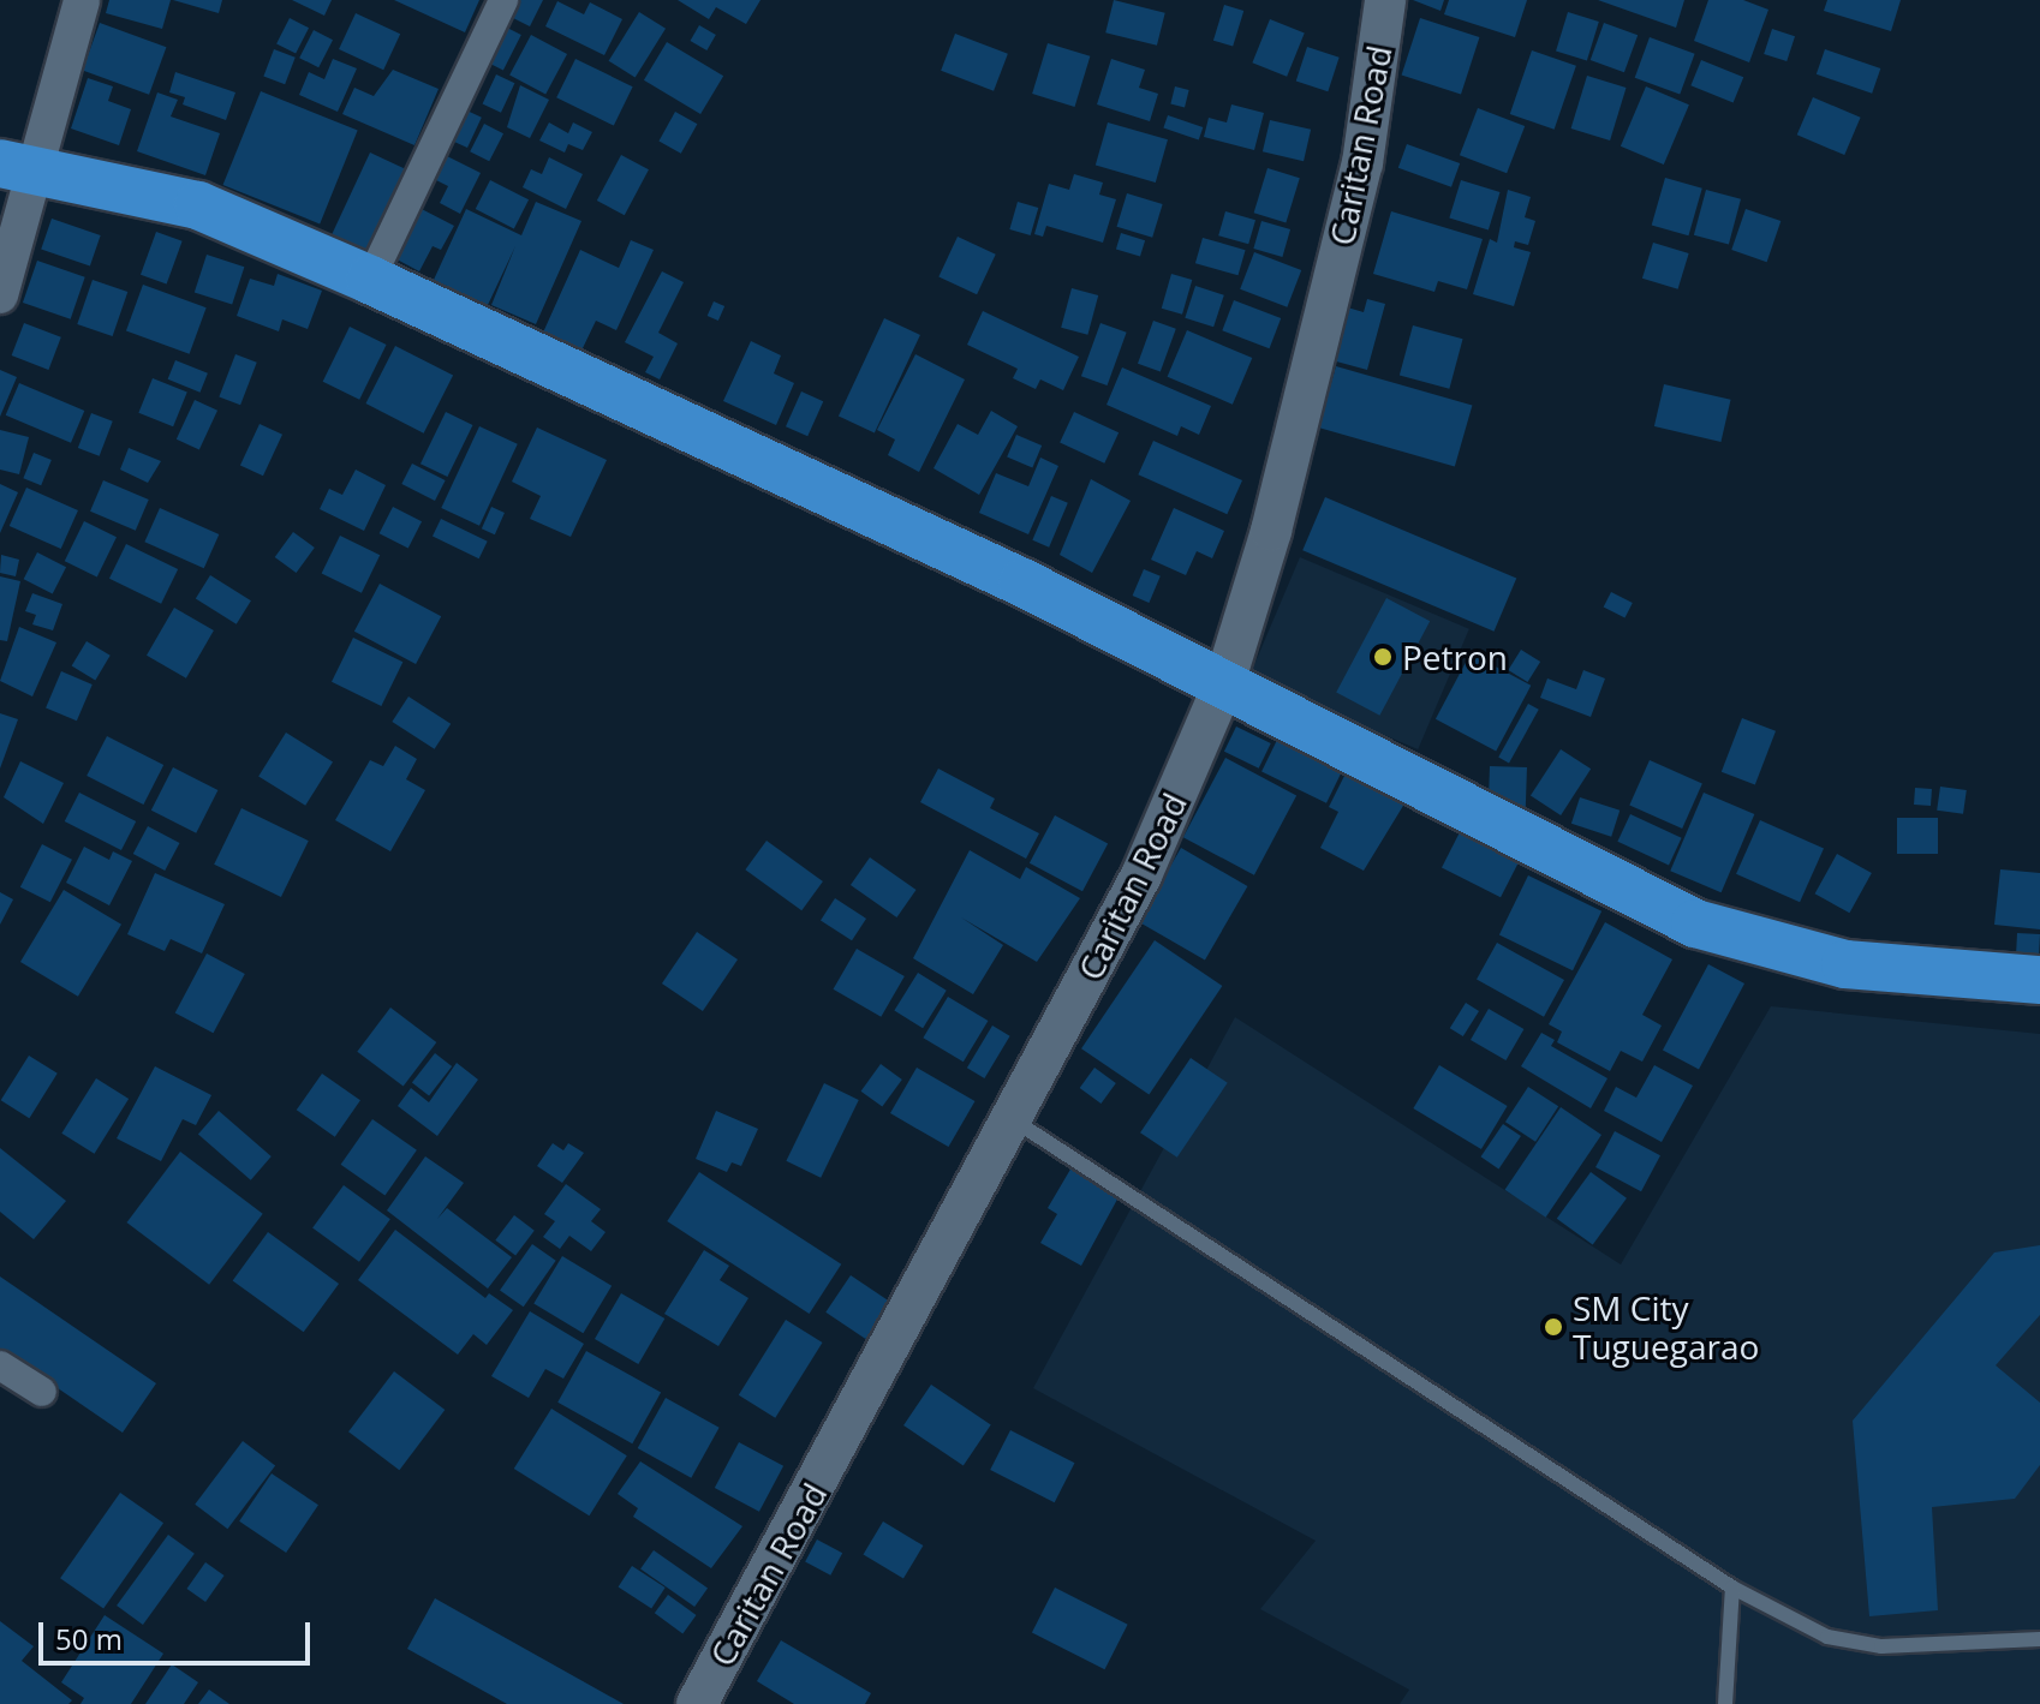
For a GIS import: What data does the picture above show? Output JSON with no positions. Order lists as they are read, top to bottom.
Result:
{
  "streets": {
    "main road": ["Caritan Road"]
  },
  "places": ["Petron", "SM City Tuguegarao"],
  "scale_bar": "50 m"
}
